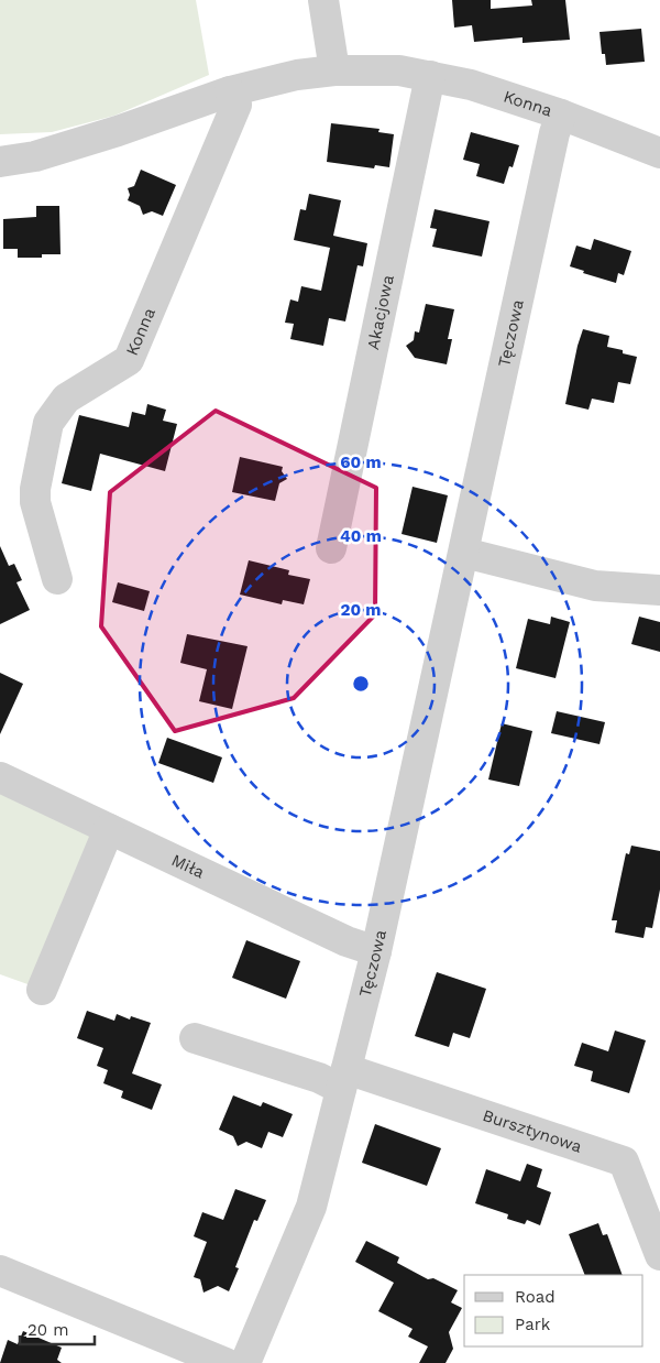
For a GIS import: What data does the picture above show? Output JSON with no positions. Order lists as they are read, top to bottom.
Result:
{
  "streets": {
    "street": [
      "Konna",
      "Akacjowa",
      "Tęczowa",
      "Miła",
      "Bursztynowa"
    ]
  },
  "crossings": [
    ["Konna", "Akacjowa"],
    ["Konna", "Tęczowa"],
    ["Tęczowa", "Miła"],
    ["Tęczowa", "Bursztynowa"]
  ],
  "legend": ["Road", "Park"],
  "scale_bar": "20 m",
  "rings": ["60 m", "40 m", "20 m"]
}
